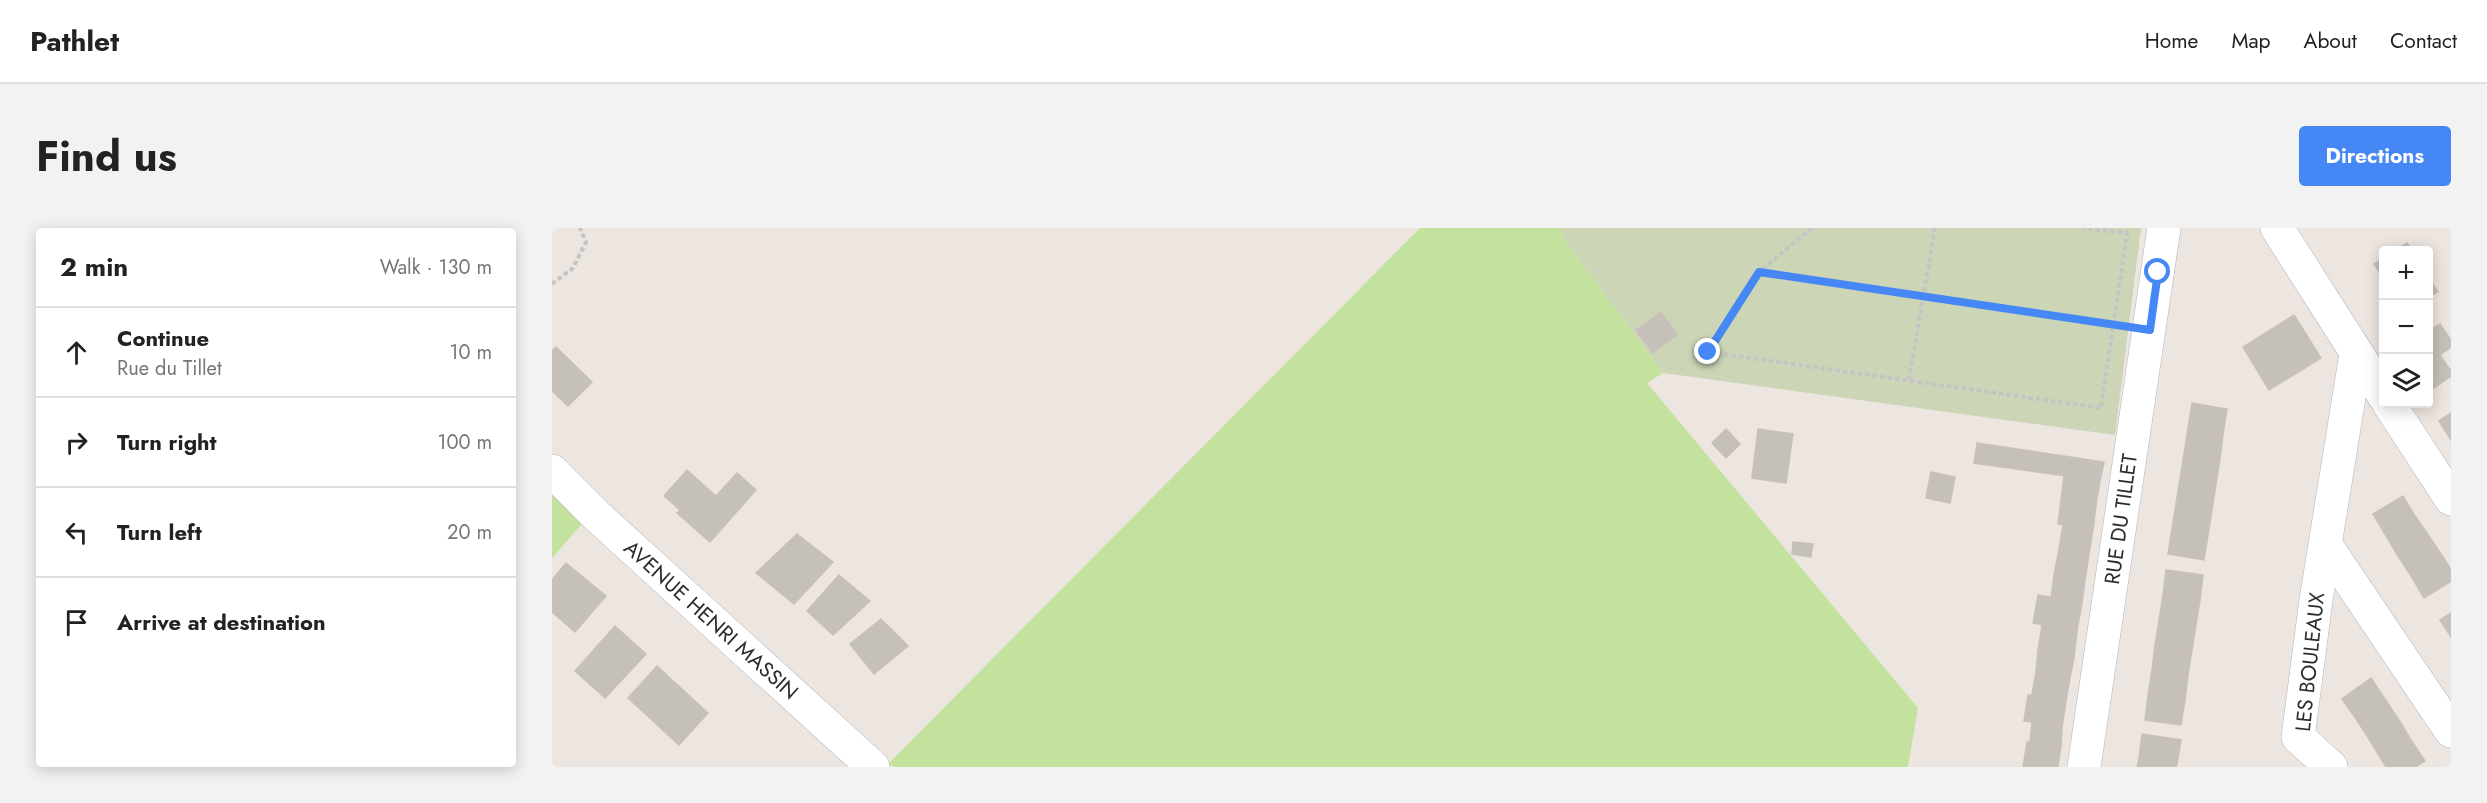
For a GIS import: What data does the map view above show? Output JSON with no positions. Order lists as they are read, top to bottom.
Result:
{
  "streets": {
    "street": ["RUE DU TILLET", "AVENUE HENRI MASSIN", "LES BOULEAUX"]
  },
  "page": {
    "header": "Pathlet",
    "nav": [
      "Home",
      "Map",
      "About",
      "Contact"
    ],
    "title": "Find us",
    "buttons": "Directions",
    "heading": ["2 min", "Walk · 130 m"],
    "map_buttons": ["+", "−"],
    "list": [
      ["Continue", "Rue du Tillet", "10 m"],
      ["Turn right", "100 m"],
      ["Turn left", "20 m"],
      "Arrive at destination"
    ]
  }
}
